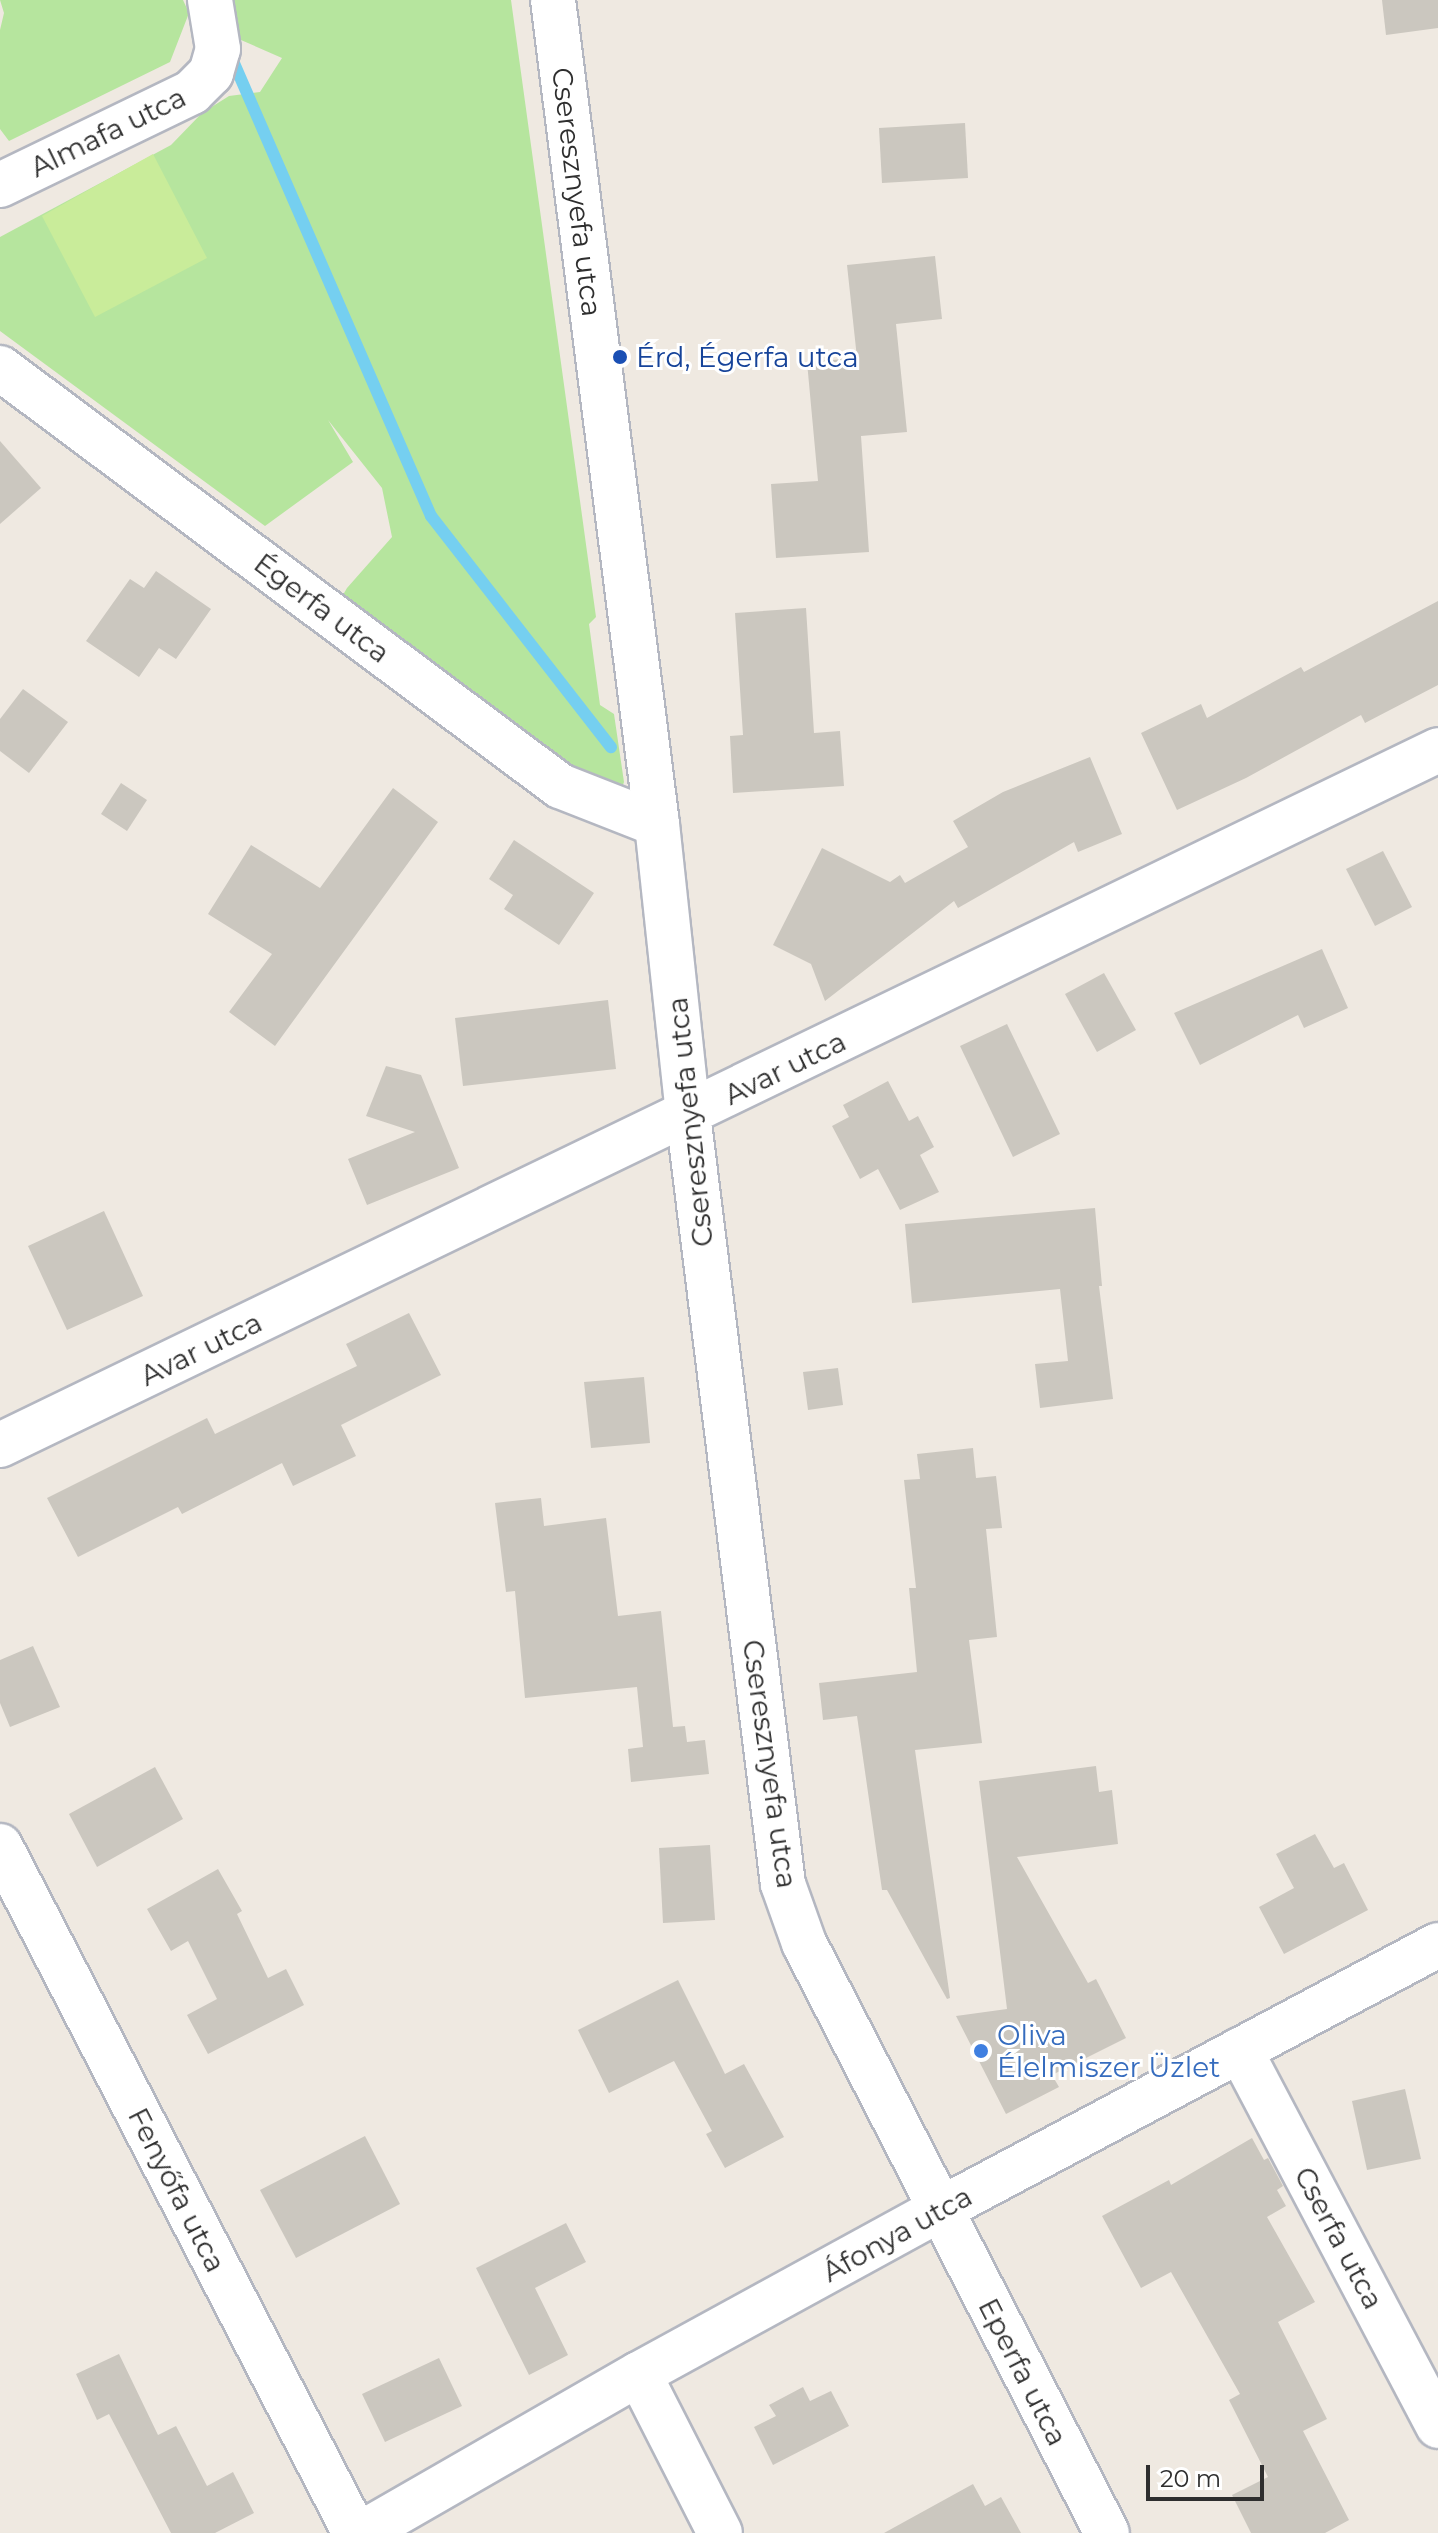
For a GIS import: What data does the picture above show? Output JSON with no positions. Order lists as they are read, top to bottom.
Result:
{
  "streets": {
    "street": [
      "Almafa utca",
      "Cseresznyefa utca",
      "Égerfa utca",
      "Avar utca",
      "Fenyőfa utca",
      "Áfonya utca",
      "Cserfa utca",
      "Eperfa utca"
    ]
  },
  "crossings": [
    ["Cseresznyefa utca", "Égerfa utca"],
    ["Cseresznyefa utca", "Avar utca"],
    ["Cseresznyefa utca", "Áfonya utca"],
    ["Cseresznyefa utca", "Eperfa utca"],
    ["Áfonya utca", "Cserfa utca"],
    ["Áfonya utca", "Eperfa utca"]
  ],
  "places": ["Érd, Égerfa utca", "Oliva Élelmiszer Üzlet"],
  "scale_bar": "20 m"
}
